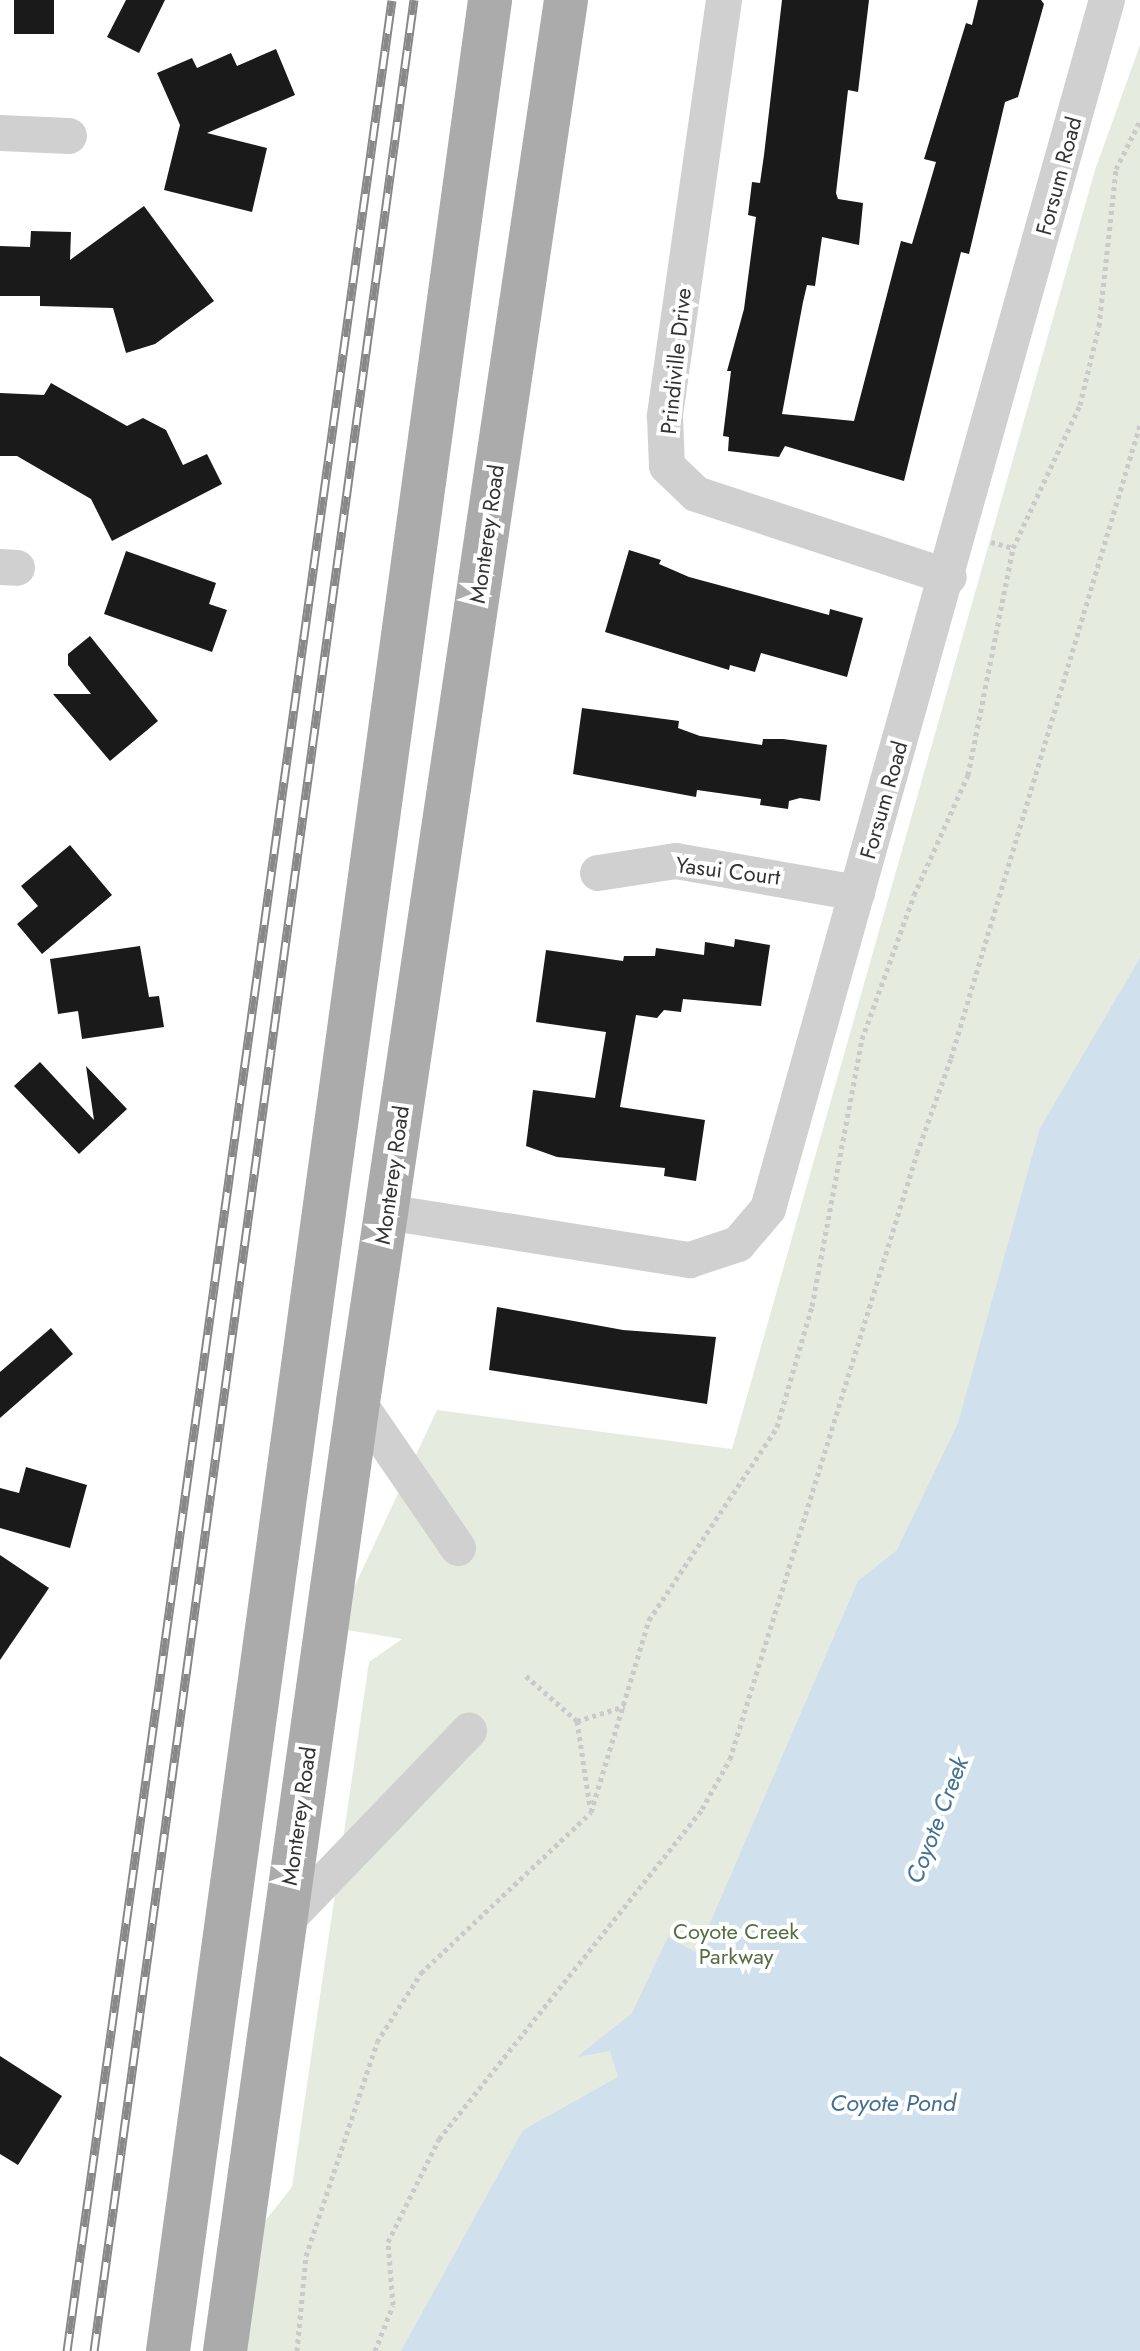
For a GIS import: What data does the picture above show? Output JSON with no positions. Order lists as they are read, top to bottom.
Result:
{
  "streets": {
    "main road": ["Monterey Road"],
    "street": ["Forsum Road", "Prindiville Drive", "Yasui Court"]
  },
  "crossings": [
    ["Forsum Road", "Prindiville Drive"],
    ["Forsum Road", "Monterey Road"],
    ["Forsum Road", "Yasui Court"]
  ],
  "water": ["Coyote Creek", "Coyote Pond"],
  "parks": ["Coyote Creek Parkway"]
}
